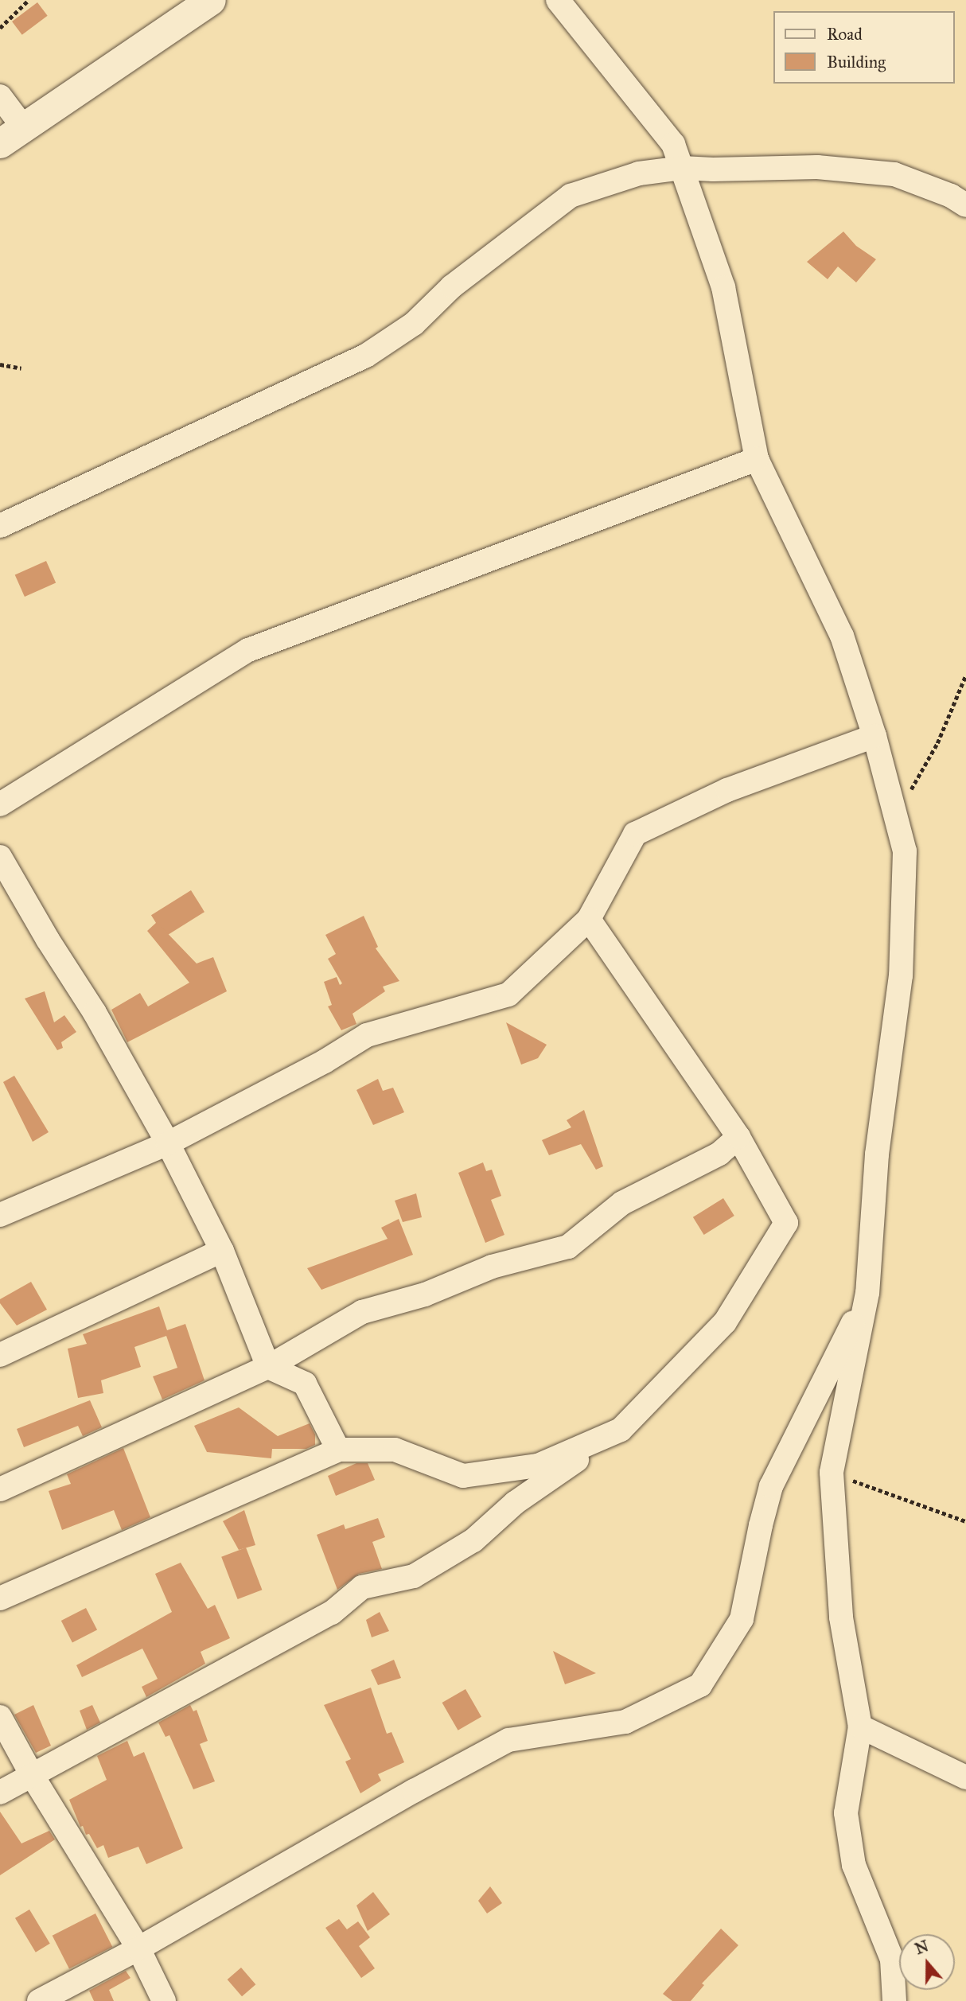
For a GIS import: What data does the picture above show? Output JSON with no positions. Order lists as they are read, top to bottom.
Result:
{
  "legend": ["Road", "Building"],
  "north": "top"
}
